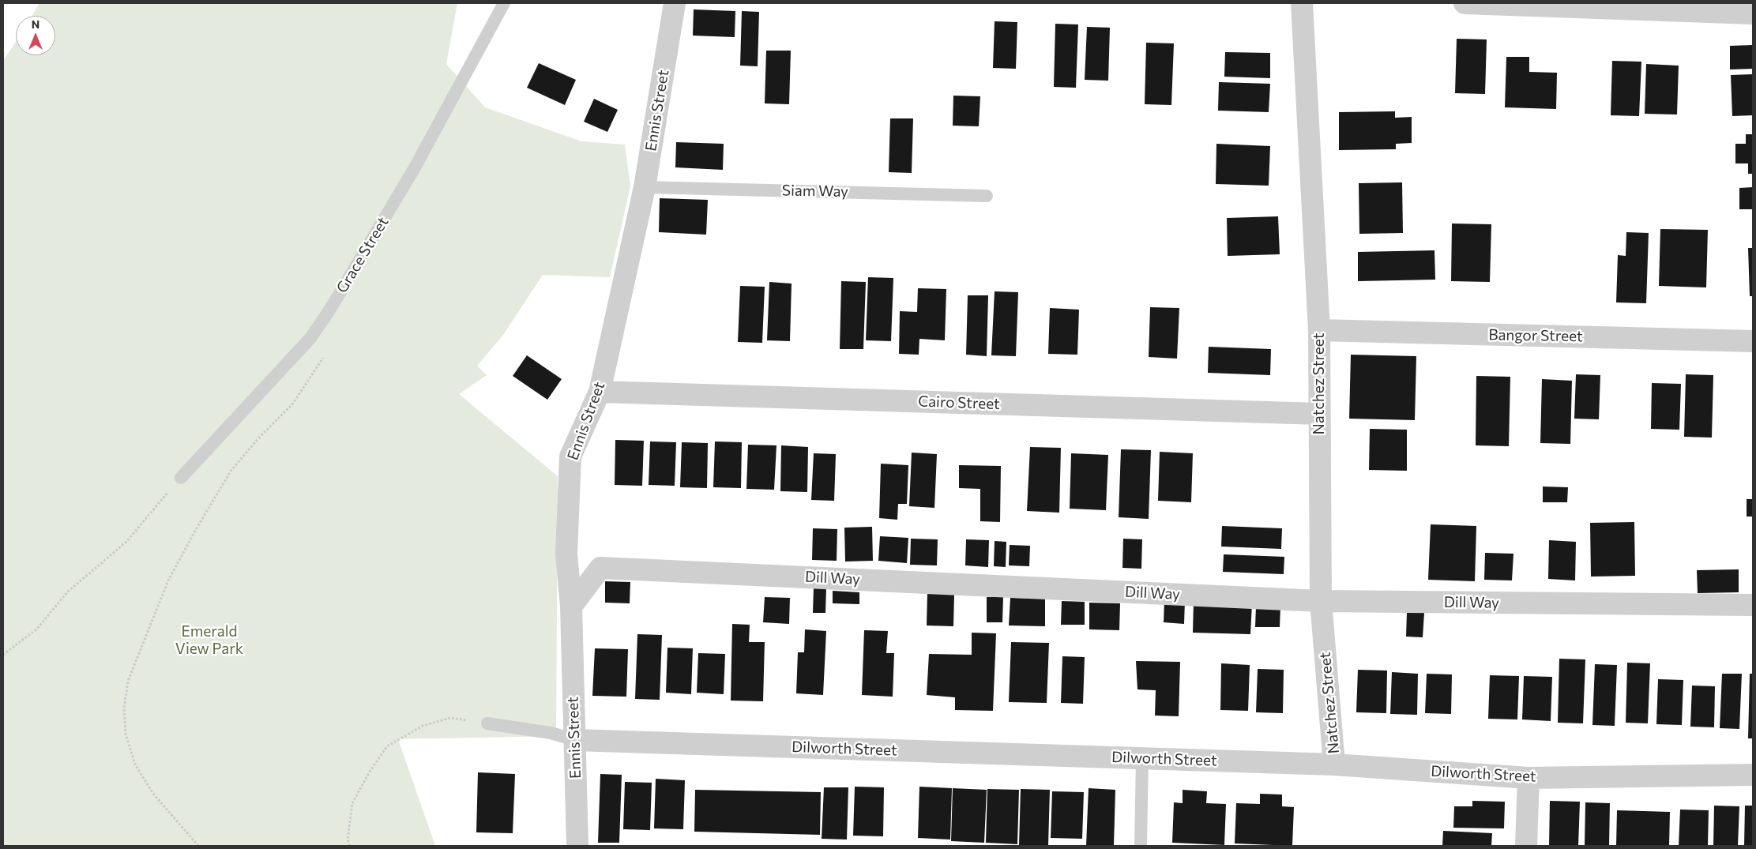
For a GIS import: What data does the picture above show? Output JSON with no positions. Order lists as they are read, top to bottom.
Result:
{
  "streets": {
    "street": [
      "Ennis Street",
      "Bangor Street",
      "Natchez Street",
      "Cairo Street",
      "Dill Way",
      "Dilworth Street"
    ],
    "lane": ["Siam Way", "Grace Street"]
  },
  "crossings": [
    ["Ennis Street", "Siam Way"],
    ["Ennis Street", "Cairo Street"],
    ["Ennis Street", "Dill Way"],
    ["Ennis Street", "Dilworth Street"],
    ["Bangor Street", "Natchez Street"],
    ["Natchez Street", "Cairo Street"],
    ["Natchez Street", "Dill Way"],
    ["Natchez Street", "Dilworth Street"]
  ],
  "parks": ["Emerald View Park"],
  "north": "top"
}
